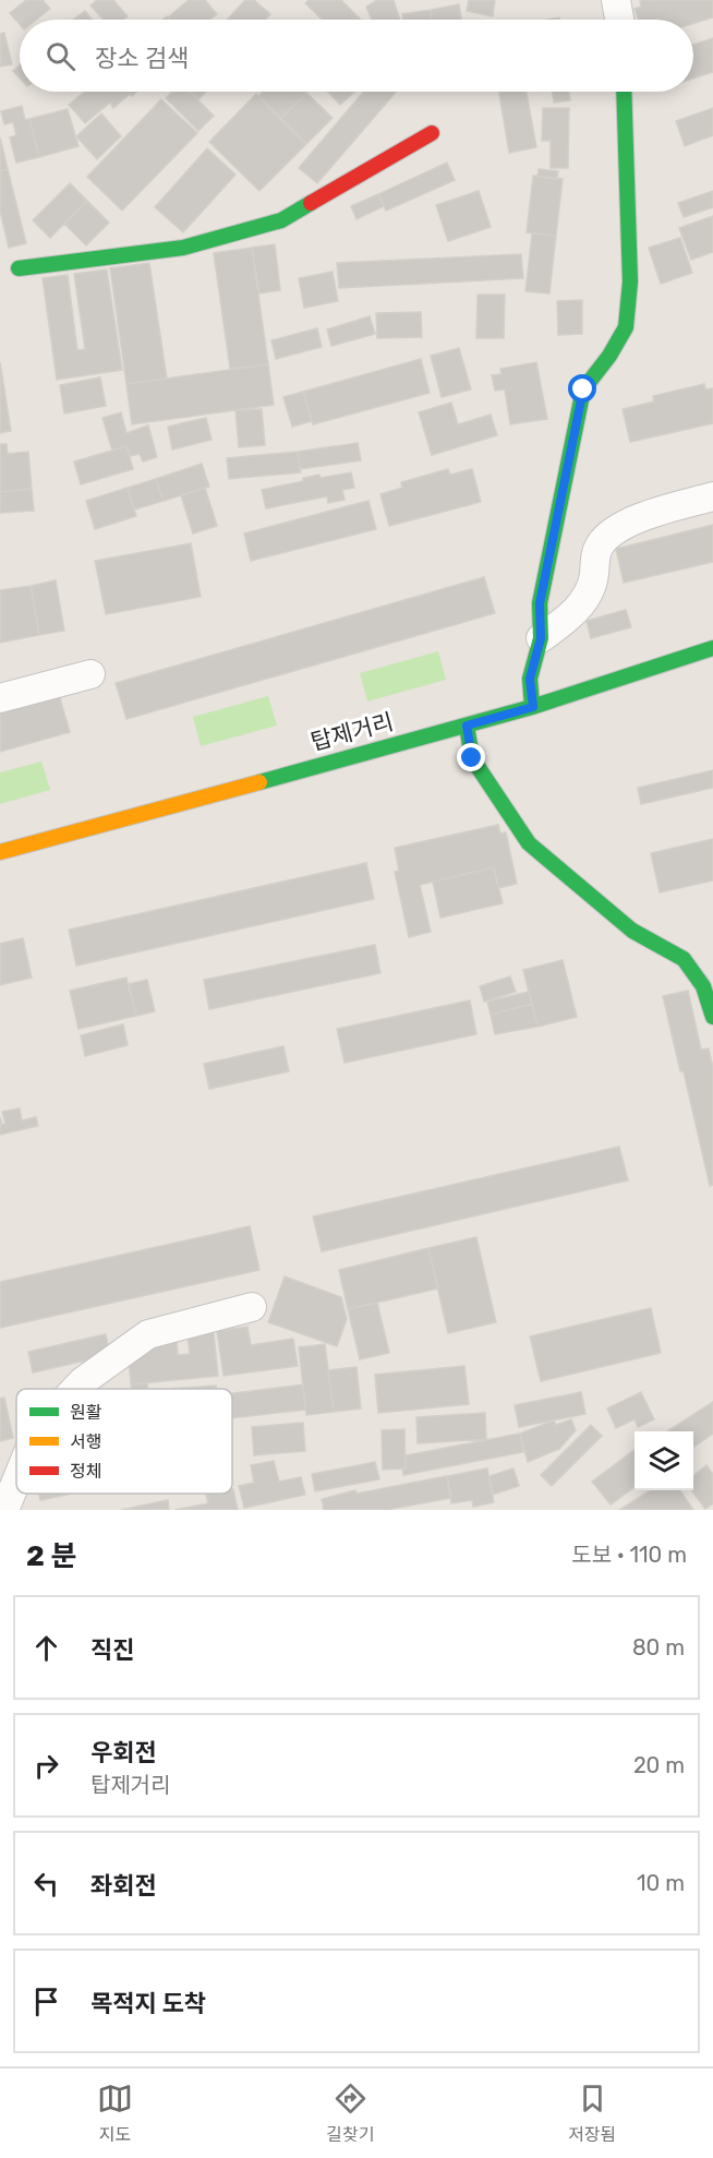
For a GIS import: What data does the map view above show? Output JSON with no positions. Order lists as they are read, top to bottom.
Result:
{
  "streets": {
    "street": ["탑제거리"]
  },
  "legend": ["원활", "서행", "정체"],
  "page": {
    "search": "장소 검색",
    "heading": ["2 분", "도보 · 110 m"],
    "list": [
      ["직진", "80 m"],
      ["우회전", "탑제거리", "20 m"],
      ["좌회전", "10 m"],
      "목적지 도착"
    ],
    "nav": ["지도", "길찾기", "저장됨"]
  }
}
